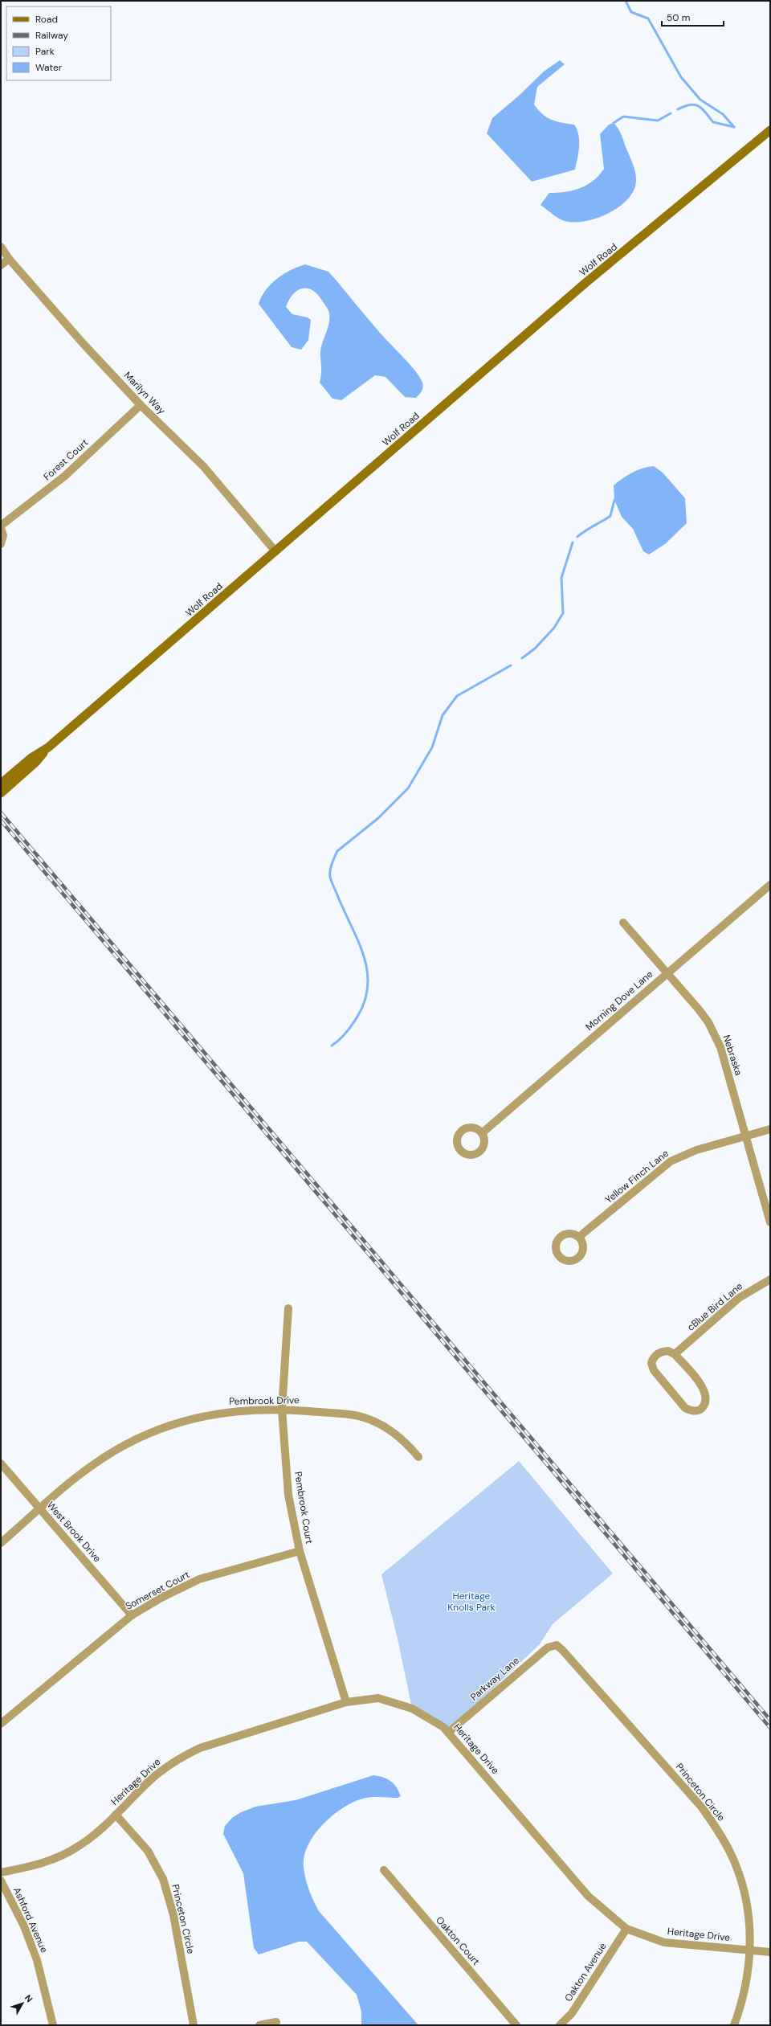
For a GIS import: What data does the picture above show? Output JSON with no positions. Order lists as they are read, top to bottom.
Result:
{
  "streets": {
    "main road": ["Wolf Road"],
    "street": [
      "Marilyn Way",
      "Forest Court",
      "Morning Dove Lane",
      "Nebraska",
      "Yellow Finch Lane",
      "cBlue Bird Lane",
      "Pembrook Drive",
      "Pembrook Court",
      "West Brook Drive",
      "Somerset Court",
      "Parkway Lane",
      "Heritage Drive",
      "Princeton Circle",
      "Ashford Avenue",
      "Oakton Court",
      "Oakton Avenue"
    ]
  },
  "crossings": [
    ["Wolf Road", "Marilyn Way"],
    ["Marilyn Way", "Forest Court"],
    ["Morning Dove Lane", "Nebraska"],
    ["Nebraska", "Yellow Finch Lane"],
    ["Pembrook Drive", "Pembrook Court"],
    ["Pembrook Drive", "West Brook Drive"],
    ["Pembrook Court", "Somerset Court"],
    ["Pembrook Court", "Heritage Drive"],
    ["West Brook Drive", "Somerset Court"],
    ["Parkway Lane", "Heritage Drive"],
    ["Parkway Lane", "Princeton Circle"],
    ["Heritage Drive", "Princeton Circle"],
    ["Heritage Drive", "Oakton Avenue"]
  ],
  "parks": ["Heritage Knolls Park"],
  "legend": [
    "Road",
    "Railway",
    "Park",
    "Water"
  ],
  "scale_bar": "50 m",
  "north": "top right"
}
